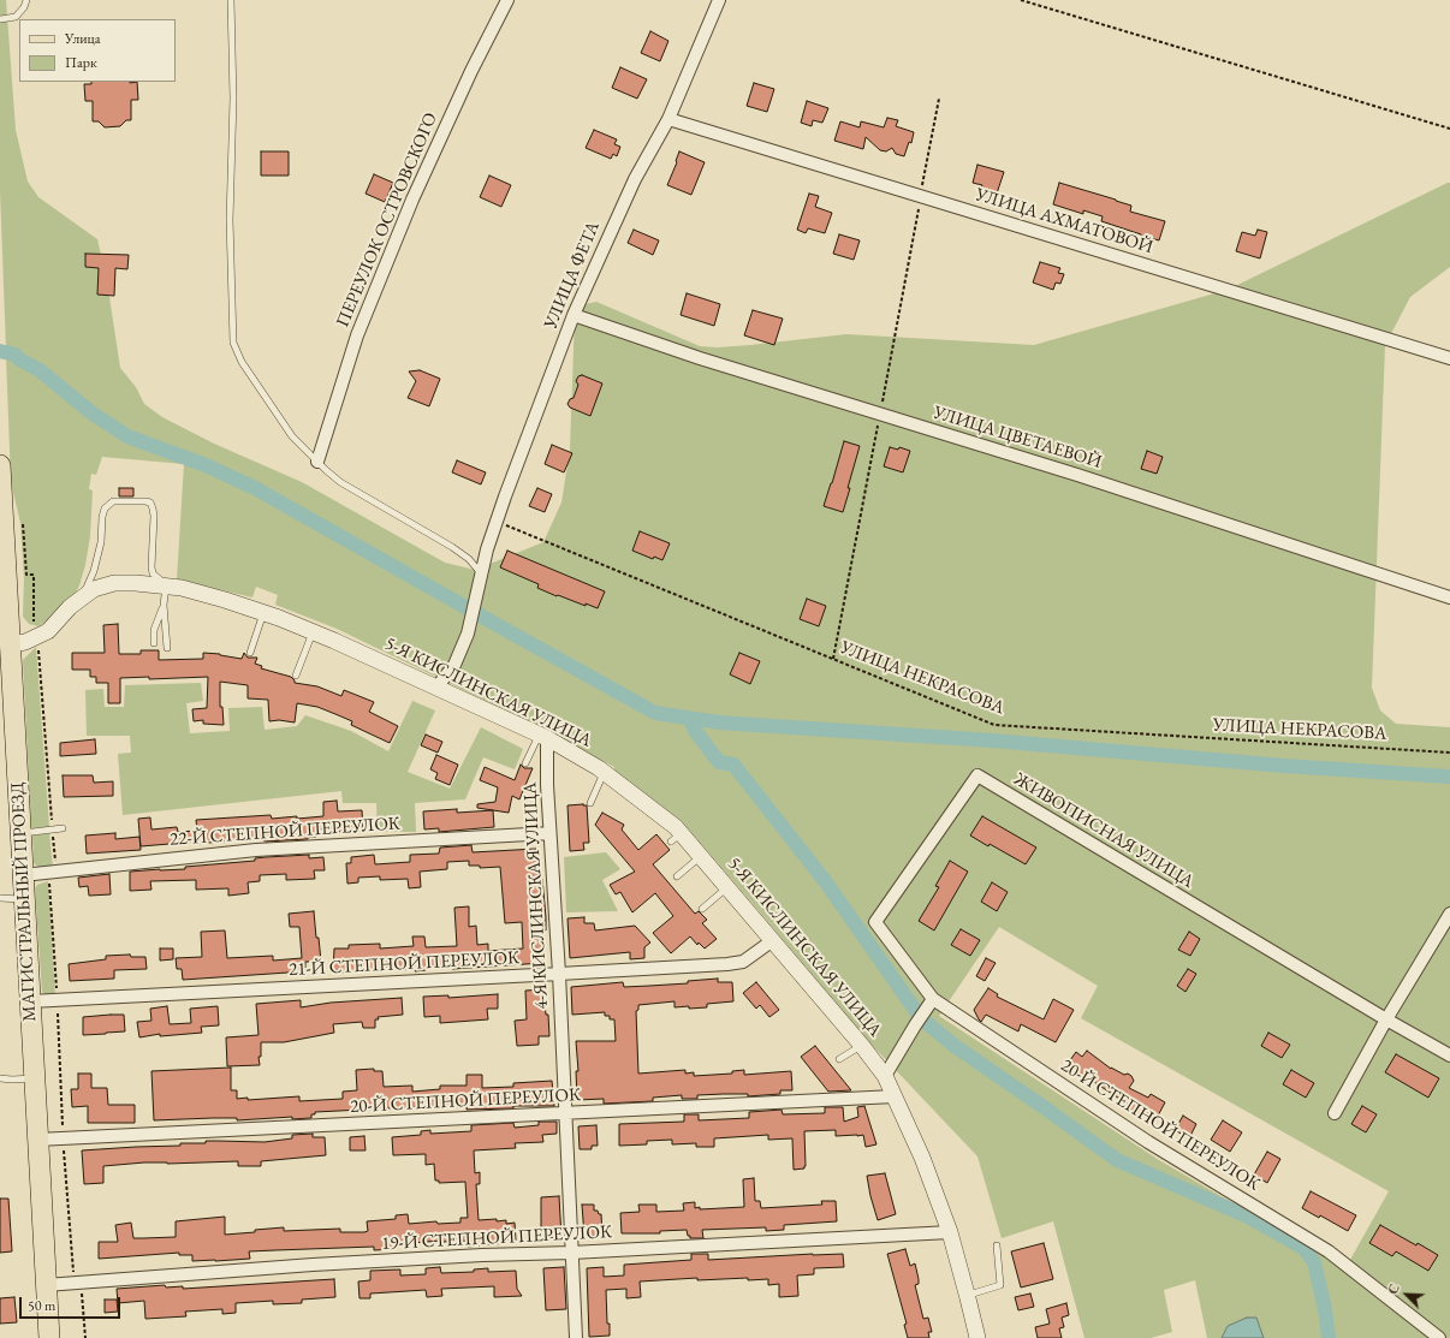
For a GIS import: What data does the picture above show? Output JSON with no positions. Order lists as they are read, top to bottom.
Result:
{
  "streets": {
    "main road": ["МАГИСТРАЛЬНЫЙ ПРОЕЗД"],
    "street": [
      "ПЕРЕУЛОК ОСТРОВСКОГО",
      "УЛИЦА АХМАТОВОЙ",
      "УЛИЦА ФЕТА",
      "УЛИЦА ЦВЕТАЕВОЙ",
      "5-Я КИСЛИНСКАЯ УЛИЦА",
      "ЖИВОПИСНАЯ УЛИЦА",
      "22-Й СТЕПНОЙ ПЕРЕУЛОК",
      "4-Я КИСЛИНСКАЯ УЛИЦА",
      "21-Й СТЕПНОЙ ПЕРЕУЛОК",
      "20-Й СТЕПНОЙ ПЕРЕУЛОК",
      "19-Й СТЕПНОЙ ПЕРЕУЛОК"
    ],
    "path": ["УЛИЦА НЕКРАСОВА"]
  },
  "crossings": [
    ["УЛИЦА АХМАТОВОЙ", "УЛИЦА ФЕТА"],
    ["УЛИЦА ФЕТА", "УЛИЦА ЦВЕТАЕВОЙ"],
    ["УЛИЦА ФЕТА", "УЛИЦА НЕКРАСОВА"],
    ["УЛИЦА ФЕТА", "5-Я КИСЛИНСКАЯ УЛИЦА"],
    ["5-Я КИСЛИНСКАЯ УЛИЦА", "4-Я КИСЛИНСКАЯ УЛИЦА"],
    ["5-Я КИСЛИНСКАЯ УЛИЦА", "МАГИСТРАЛЬНЫЙ ПРОЕЗД"],
    ["5-Я КИСЛИНСКАЯ УЛИЦА", "21-Й СТЕПНОЙ ПЕРЕУЛОК"],
    ["5-Я КИСЛИНСКАЯ УЛИЦА", "20-Й СТЕПНОЙ ПЕРЕУЛОК"],
    ["5-Я КИСЛИНСКАЯ УЛИЦА", "19-Й СТЕПНОЙ ПЕРЕУЛОК"],
    ["ЖИВОПИСНАЯ УЛИЦА", "20-Й СТЕПНОЙ ПЕРЕУЛОК"],
    ["22-Й СТЕПНОЙ ПЕРЕУЛОК", "4-Я КИСЛИНСКАЯ УЛИЦА"],
    ["22-Й СТЕПНОЙ ПЕРЕУЛОК", "МАГИСТРАЛЬНЫЙ ПРОЕЗД"],
    ["4-Я КИСЛИНСКАЯ УЛИЦА", "21-Й СТЕПНОЙ ПЕРЕУЛОК"],
    ["4-Я КИСЛИНСКАЯ УЛИЦА", "20-Й СТЕПНОЙ ПЕРЕУЛОК"],
    ["4-Я КИСЛИНСКАЯ УЛИЦА", "19-Й СТЕПНОЙ ПЕРЕУЛОК"],
    ["МАГИСТРАЛЬНЫЙ ПРОЕЗД", "21-Й СТЕПНОЙ ПЕРЕУЛОК"],
    ["МАГИСТРАЛЬНЫЙ ПРОЕЗД", "20-Й СТЕПНОЙ ПЕРЕУЛОК"],
    ["МАГИСТРАЛЬНЫЙ ПРОЕЗД", "19-Й СТЕПНОЙ ПЕРЕУЛОК"]
  ],
  "legend": ["Улица", "Парк"],
  "scale_bar": "50 m",
  "north": "top left"
}
